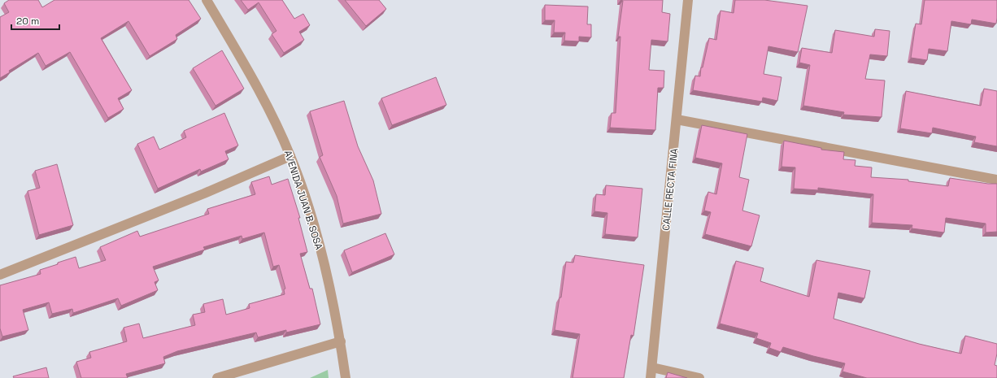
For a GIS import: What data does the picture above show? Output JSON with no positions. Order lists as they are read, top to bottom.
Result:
{
  "streets": {
    "street": ["CALLE RECTA FINA", "AVENIDA JUAN B. SOSA"]
  },
  "scale_bar": "20 m"
}
